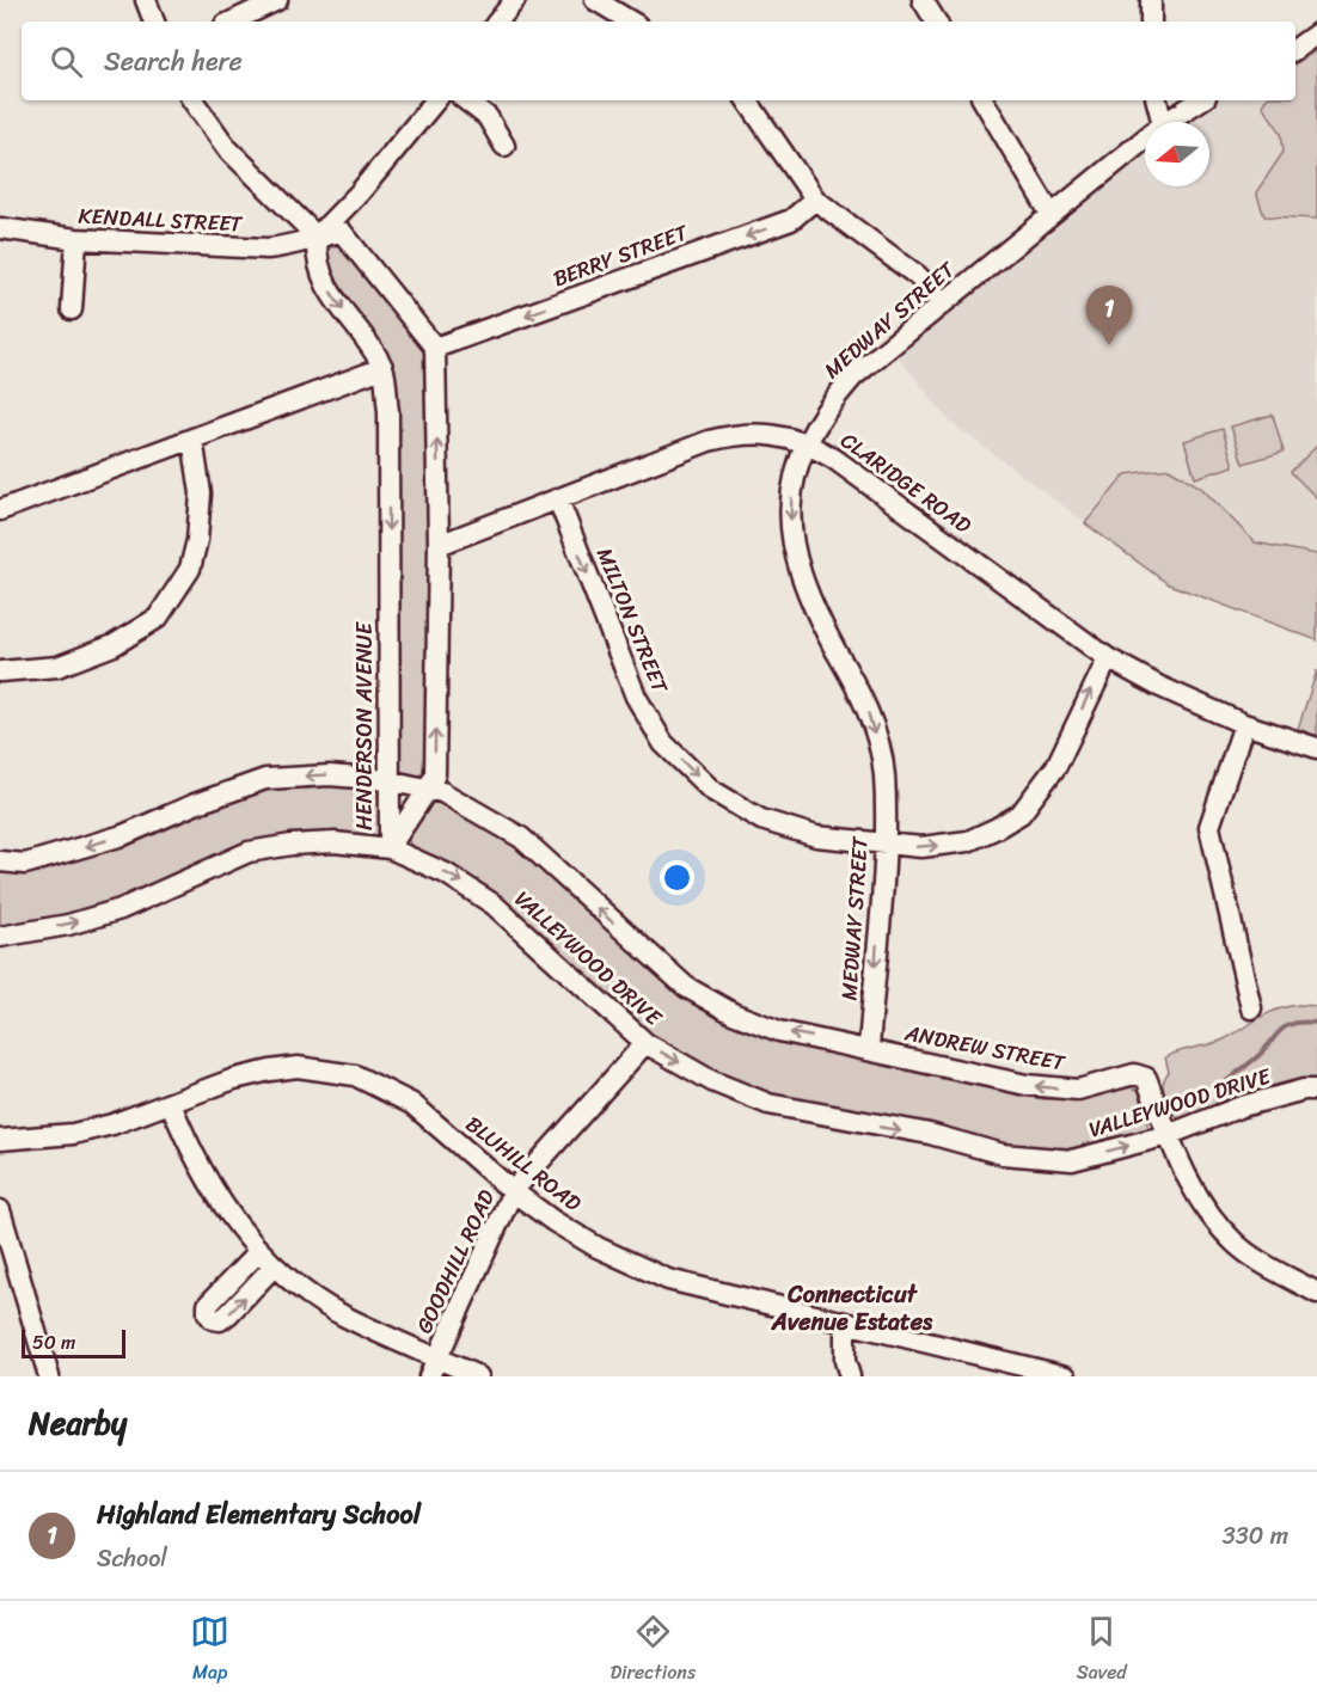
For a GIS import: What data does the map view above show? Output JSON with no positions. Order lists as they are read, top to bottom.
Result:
{
  "streets": {
    "street": [
      "KENDALL STREET",
      "BERRY STREET",
      "MEDWAY STREET",
      "CLARIDGE ROAD",
      "MILTON STREET",
      "HENDERSON AVENUE",
      "VALLEYWOOD DRIVE",
      "ANDREW STREET",
      "BLUHILL ROAD",
      "GOODHILL ROAD"
    ]
  },
  "crossings": [
    ["KENDALL STREET", "HENDERSON AVENUE"],
    ["BERRY STREET", "HENDERSON AVENUE"],
    ["MEDWAY STREET", "CLARIDGE ROAD"],
    ["MEDWAY STREET", "MILTON STREET"],
    ["MEDWAY STREET", "VALLEYWOOD DRIVE"],
    ["MEDWAY STREET", "ANDREW STREET"],
    ["CLARIDGE ROAD", "MILTON STREET"],
    ["CLARIDGE ROAD", "HENDERSON AVENUE"],
    ["HENDERSON AVENUE", "VALLEYWOOD DRIVE"],
    ["VALLEYWOOD DRIVE", "ANDREW STREET"],
    ["VALLEYWOOD DRIVE", "GOODHILL ROAD"],
    ["BLUHILL ROAD", "GOODHILL ROAD"]
  ],
  "one_way": ["BERRY STREET", "MEDWAY STREET", "ANDREW STREET"],
  "districts": ["Connecticut Avenue Estates"],
  "scale_bar": "50 m",
  "north": "left",
  "page": {
    "search": "Search here",
    "pins": "1",
    "scale": "50 m",
    "heading": "Nearby",
    "list": [
      {
        "mark": "1",
        "name": "Highland Elementary School",
        "note": "School",
        "value": "330 m"
      }
    ],
    "nav": ["Map", "Directions", "Saved"]
  }
}
